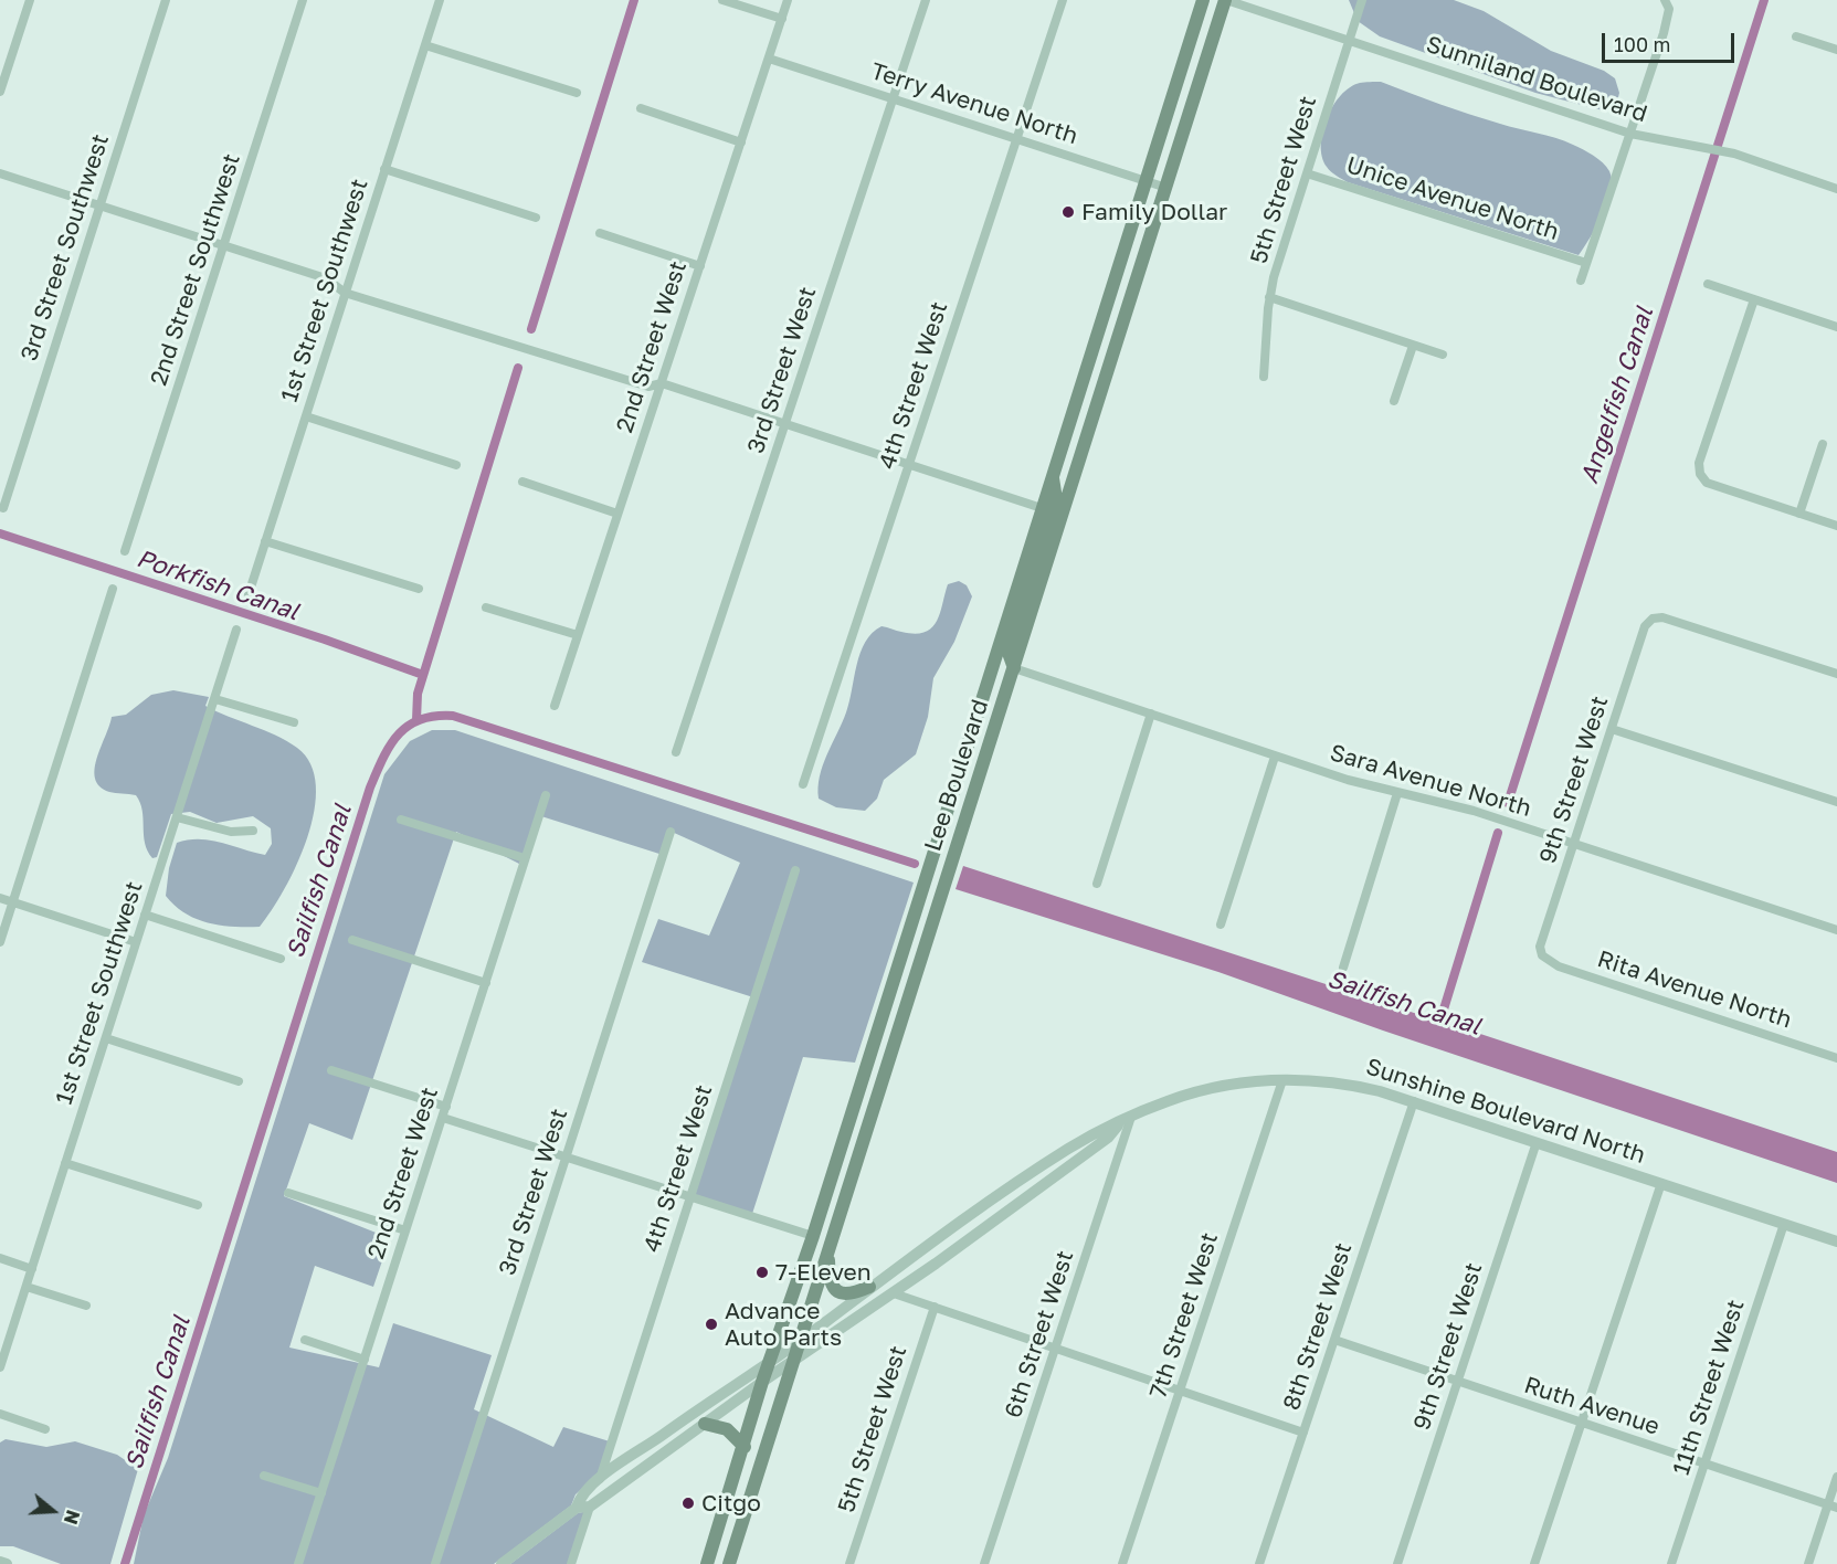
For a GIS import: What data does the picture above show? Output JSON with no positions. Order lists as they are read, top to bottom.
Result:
{
  "streets": {
    "main road": ["Lee Boulevard"],
    "street": [
      "Sunniland Boulevard",
      "Terry Avenue North",
      "5th Street West",
      "Unice Avenue North",
      "3rd Street Southwest",
      "2nd Street Southwest",
      "1st Street Southwest",
      "2nd Street West",
      "3rd Street West",
      "4th Street West",
      "9th Street West",
      "Sara Avenue North",
      "Rita Avenue North",
      "Sunshine Boulevard North",
      "7th Street West",
      "8th Street West",
      "6th Street West",
      "11th Street West",
      "Ruth Avenue"
    ]
  },
  "crossings": [
    ["Sunniland Boulevard", "5th Street West"],
    ["Sunniland Boulevard", "Lee Boulevard"],
    ["Terry Avenue North", "2nd Street West"],
    ["Terry Avenue North", "3rd Street West"],
    ["Terry Avenue North", "4th Street West"],
    ["Terry Avenue North", "Lee Boulevard"],
    ["5th Street West", "Unice Avenue North"],
    ["4th Street West", "Sunshine Boulevard North"],
    ["Lee Boulevard", "Sara Avenue North"],
    ["Lee Boulevard", "Sunshine Boulevard North"],
    ["9th Street West", "Sara Avenue North"],
    ["9th Street West", "Rita Avenue North"],
    ["9th Street West", "Sunshine Boulevard North"],
    ["9th Street West", "Ruth Avenue"],
    ["Sunshine Boulevard North", "7th Street West"],
    ["Sunshine Boulevard North", "8th Street West"],
    ["Sunshine Boulevard North", "6th Street West"],
    ["Sunshine Boulevard North", "11th Street West"],
    ["8th Street West", "Ruth Avenue"],
    ["11th Street West", "Ruth Avenue"]
  ],
  "water": ["Angelfish Canal", "Porkfish Canal", "Sailfish Canal"],
  "places": [
    "Family Dollar",
    "7-Eleven",
    "Advance Auto Parts",
    "Citgo"
  ],
  "scale_bar": "100 m",
  "north": "right"
}
